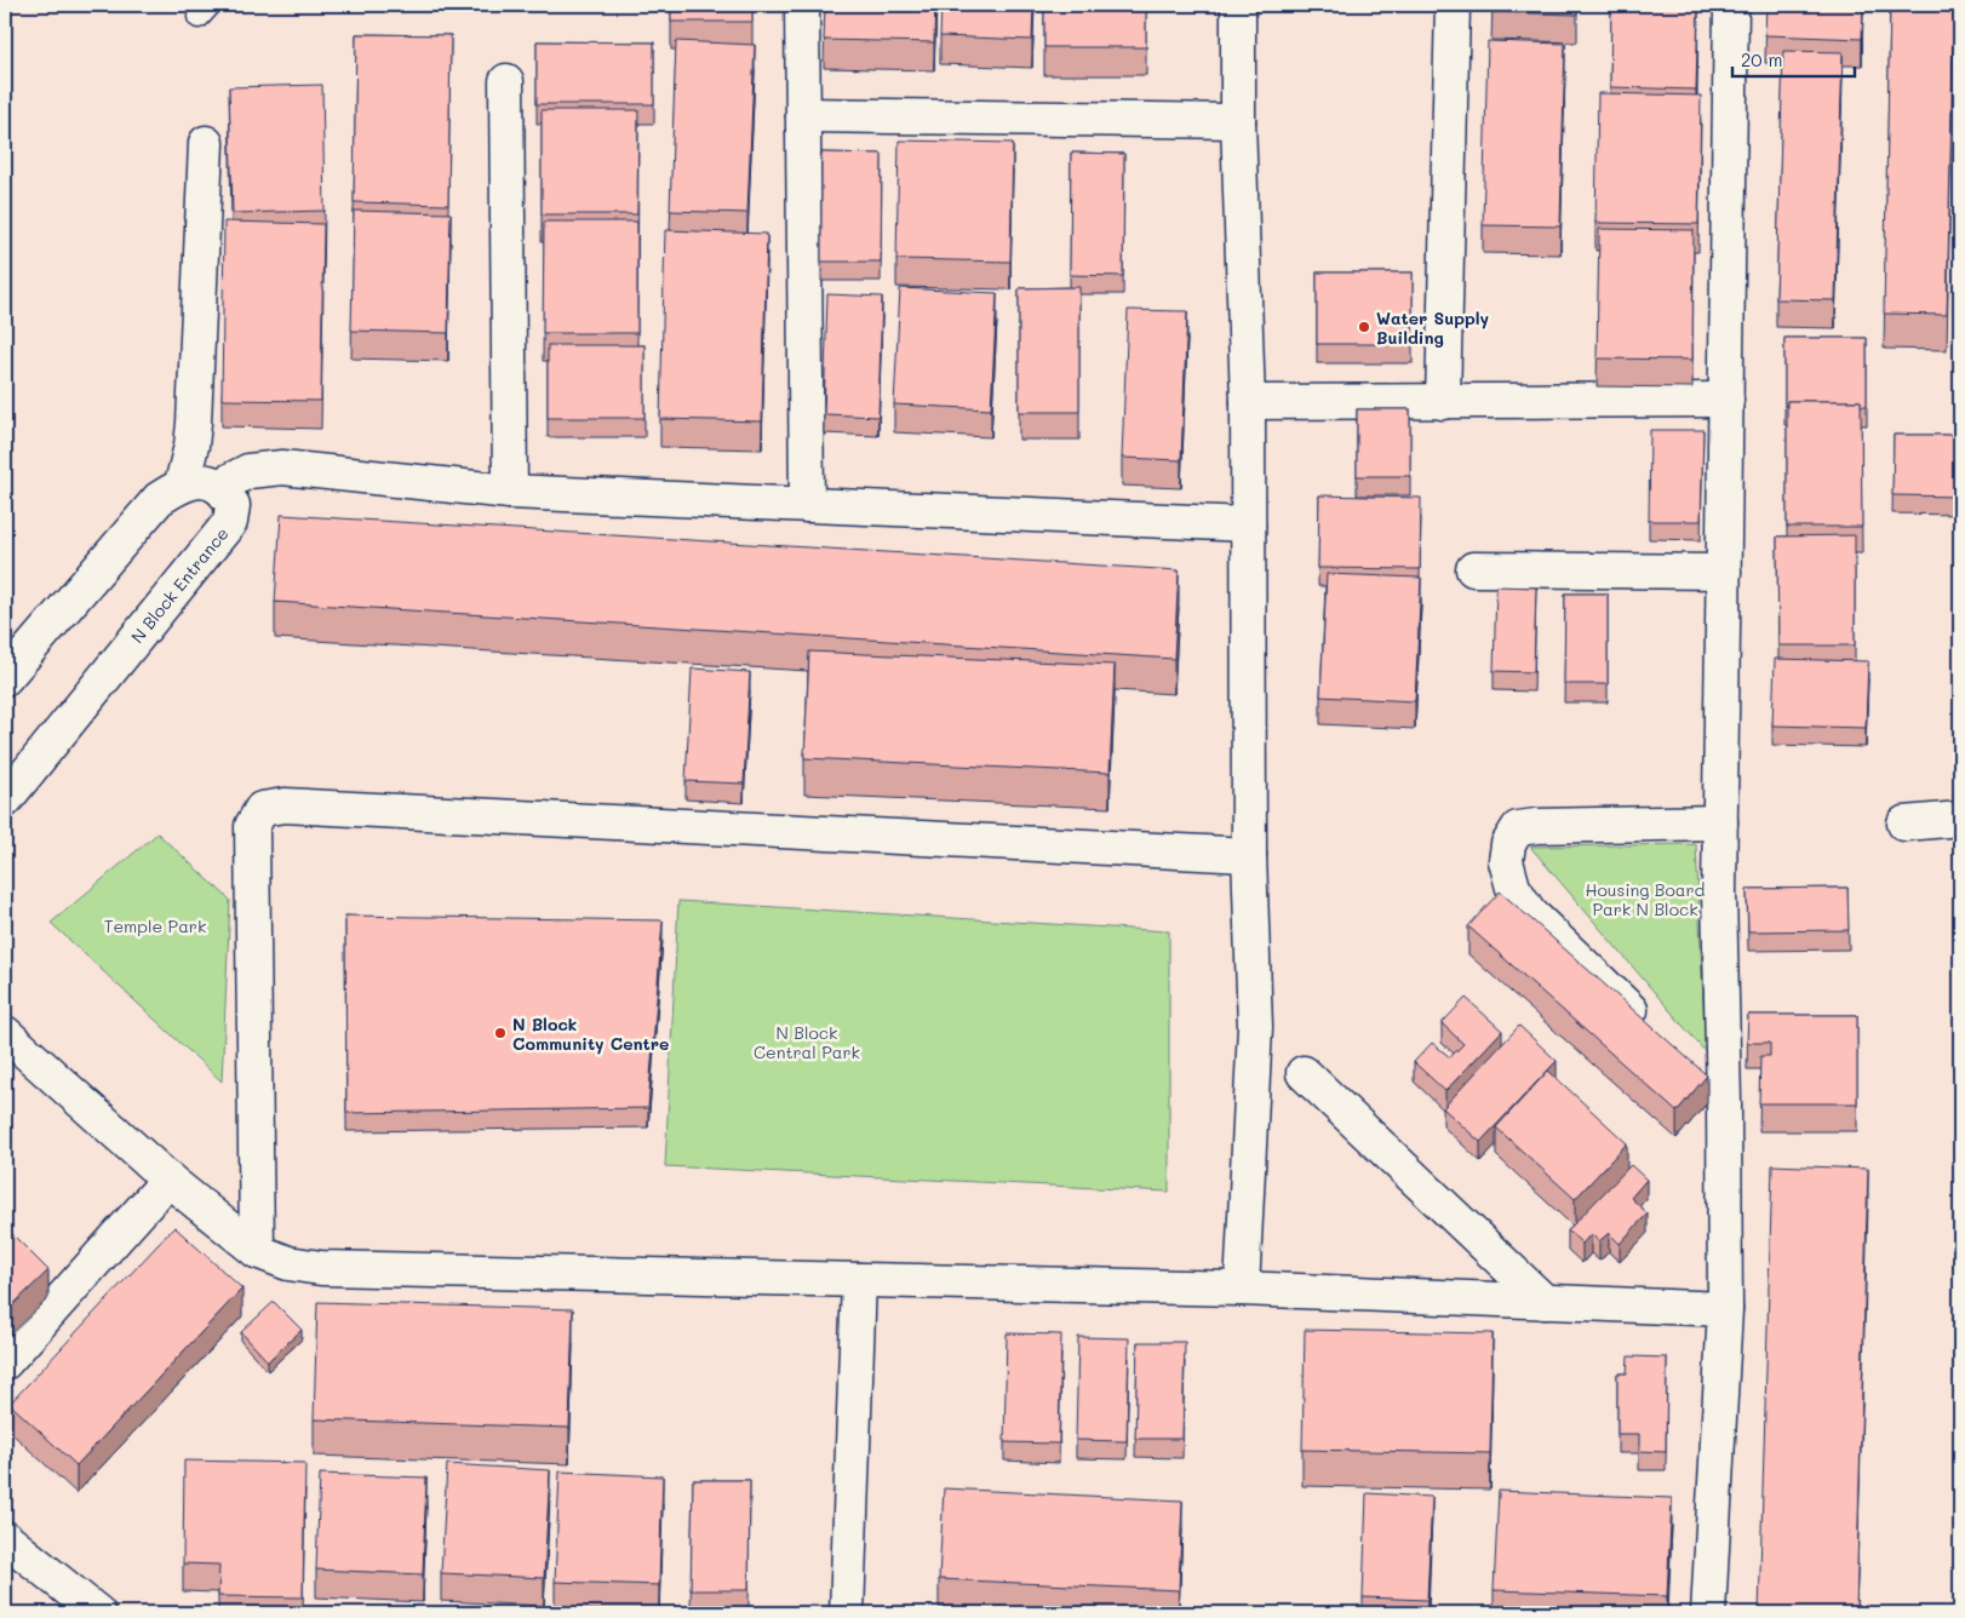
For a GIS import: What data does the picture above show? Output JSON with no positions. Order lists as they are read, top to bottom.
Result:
{
  "streets": {
    "street": ["N Block Entrance"]
  },
  "parks": ["Housing Board Park N Block", "Temple Park", "N Block Central Park"],
  "places": ["Water Supply Building", "N Block Community Centre"],
  "scale_bar": "20 m"
}
